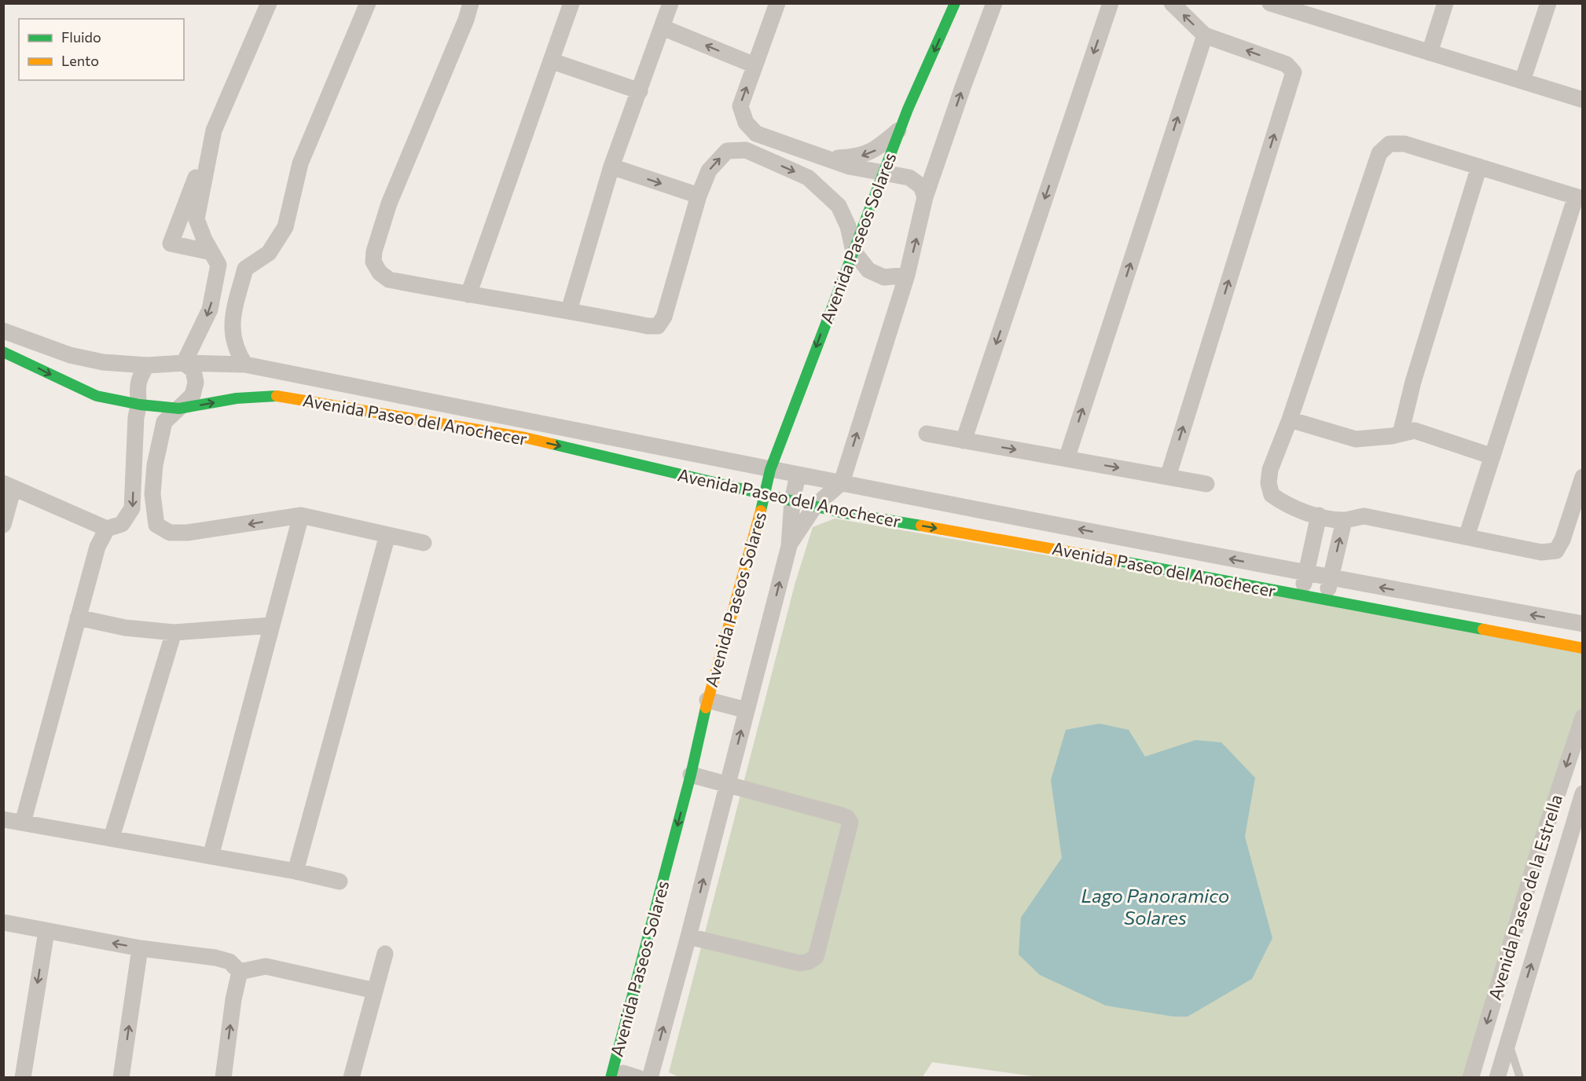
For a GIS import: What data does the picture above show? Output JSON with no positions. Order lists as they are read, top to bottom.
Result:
{
  "streets": {
    "street": ["Avenida Paseos Solares", "Avenida Paseo del Anochecer", "Avenida Paseo de la Estrella"]
  },
  "crossings": [
    ["Avenida Paseos Solares", "Avenida Paseo del Anochecer"]
  ],
  "water": ["Lago Panoramico Solares"],
  "legend": ["Fluido", "Lento"]
}
